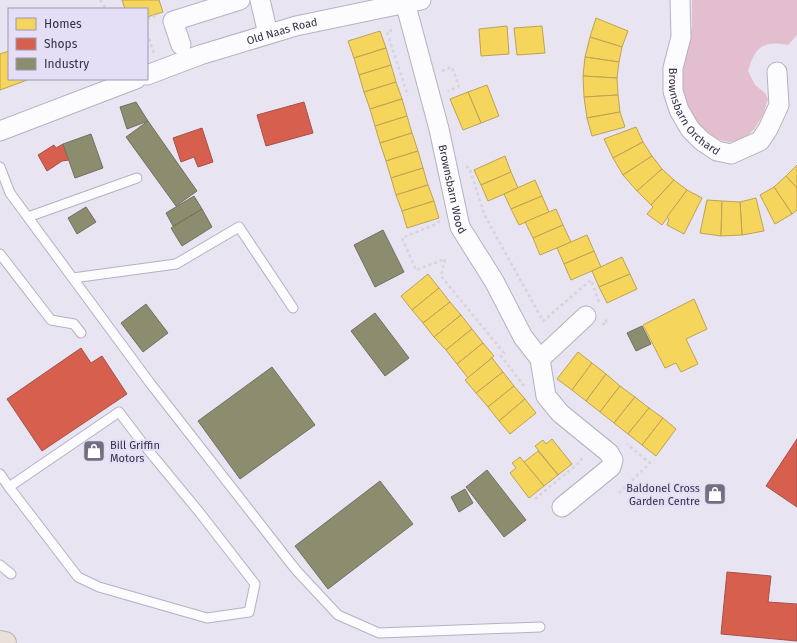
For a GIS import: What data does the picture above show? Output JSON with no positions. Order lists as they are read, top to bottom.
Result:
{
  "streets": {
    "street": ["Old Naas Road", "Brownsbarn Orchard", "Brownsbarn Wood"]
  },
  "crossings": [
    ["Old Naas Road", "Brownsbarn Wood"]
  ],
  "places": {
    "shop": ["Bill Griffin Motors", "Baldonel Cross Garden Centre"]
  },
  "legend": ["Homes", "Shops", "Industry"]
}
